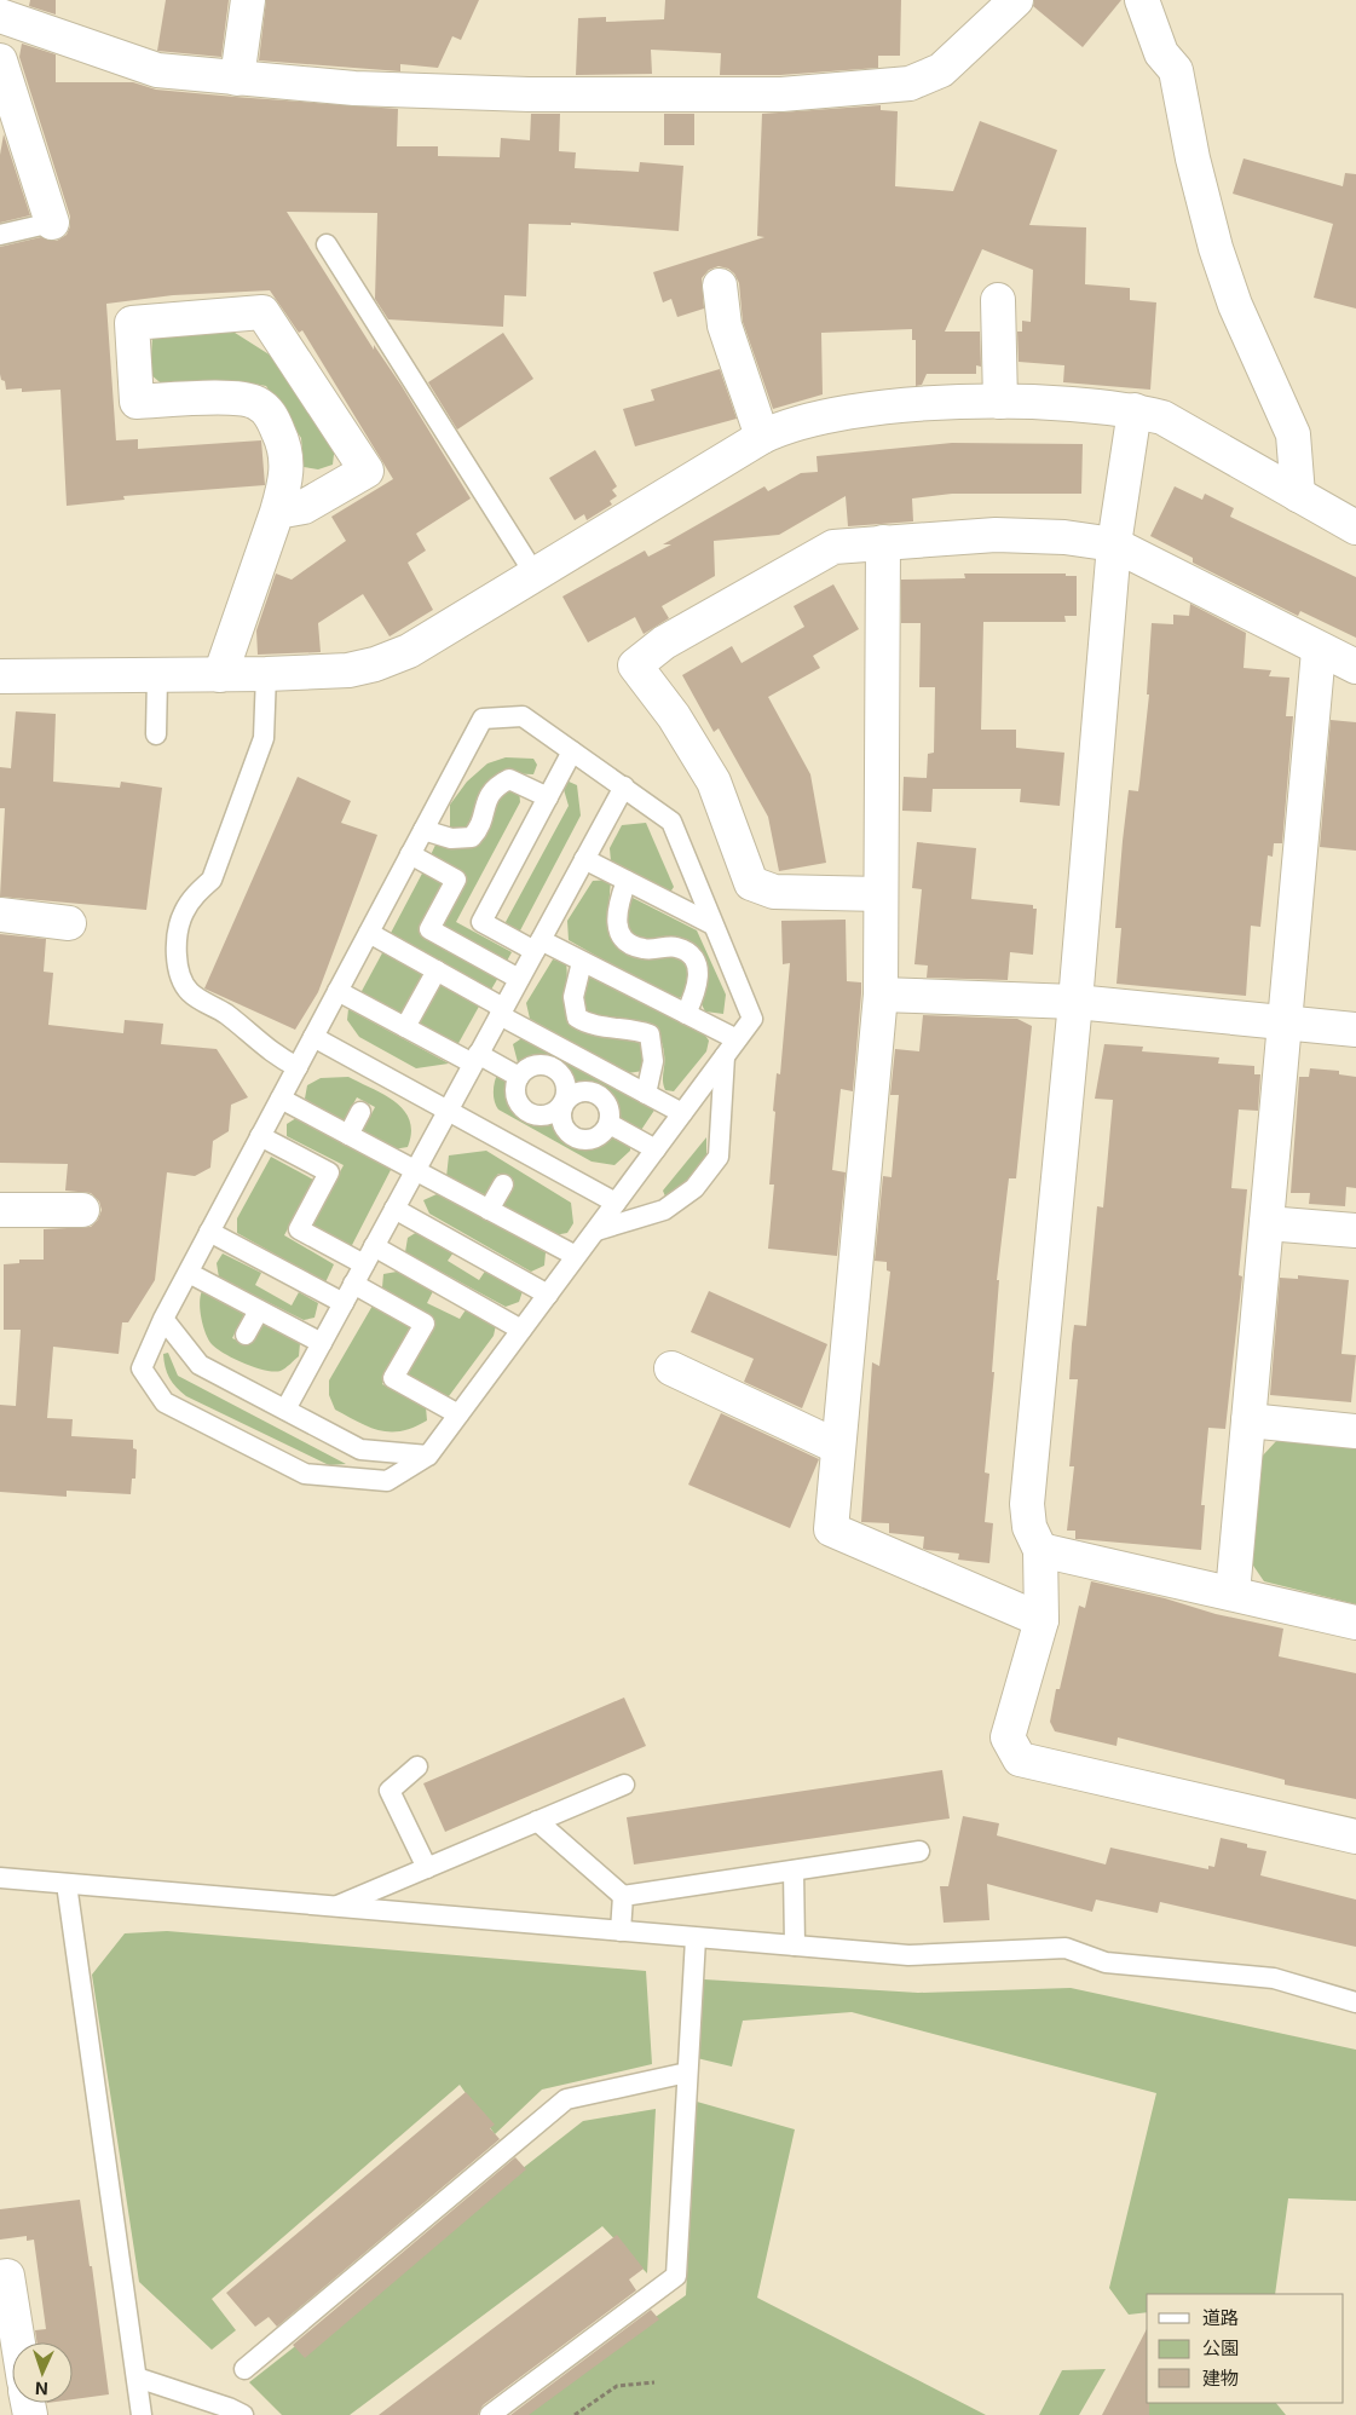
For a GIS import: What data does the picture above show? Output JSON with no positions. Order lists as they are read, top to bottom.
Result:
{
  "legend": ["道路", "公園", "建物"],
  "north": "bottom"
}
